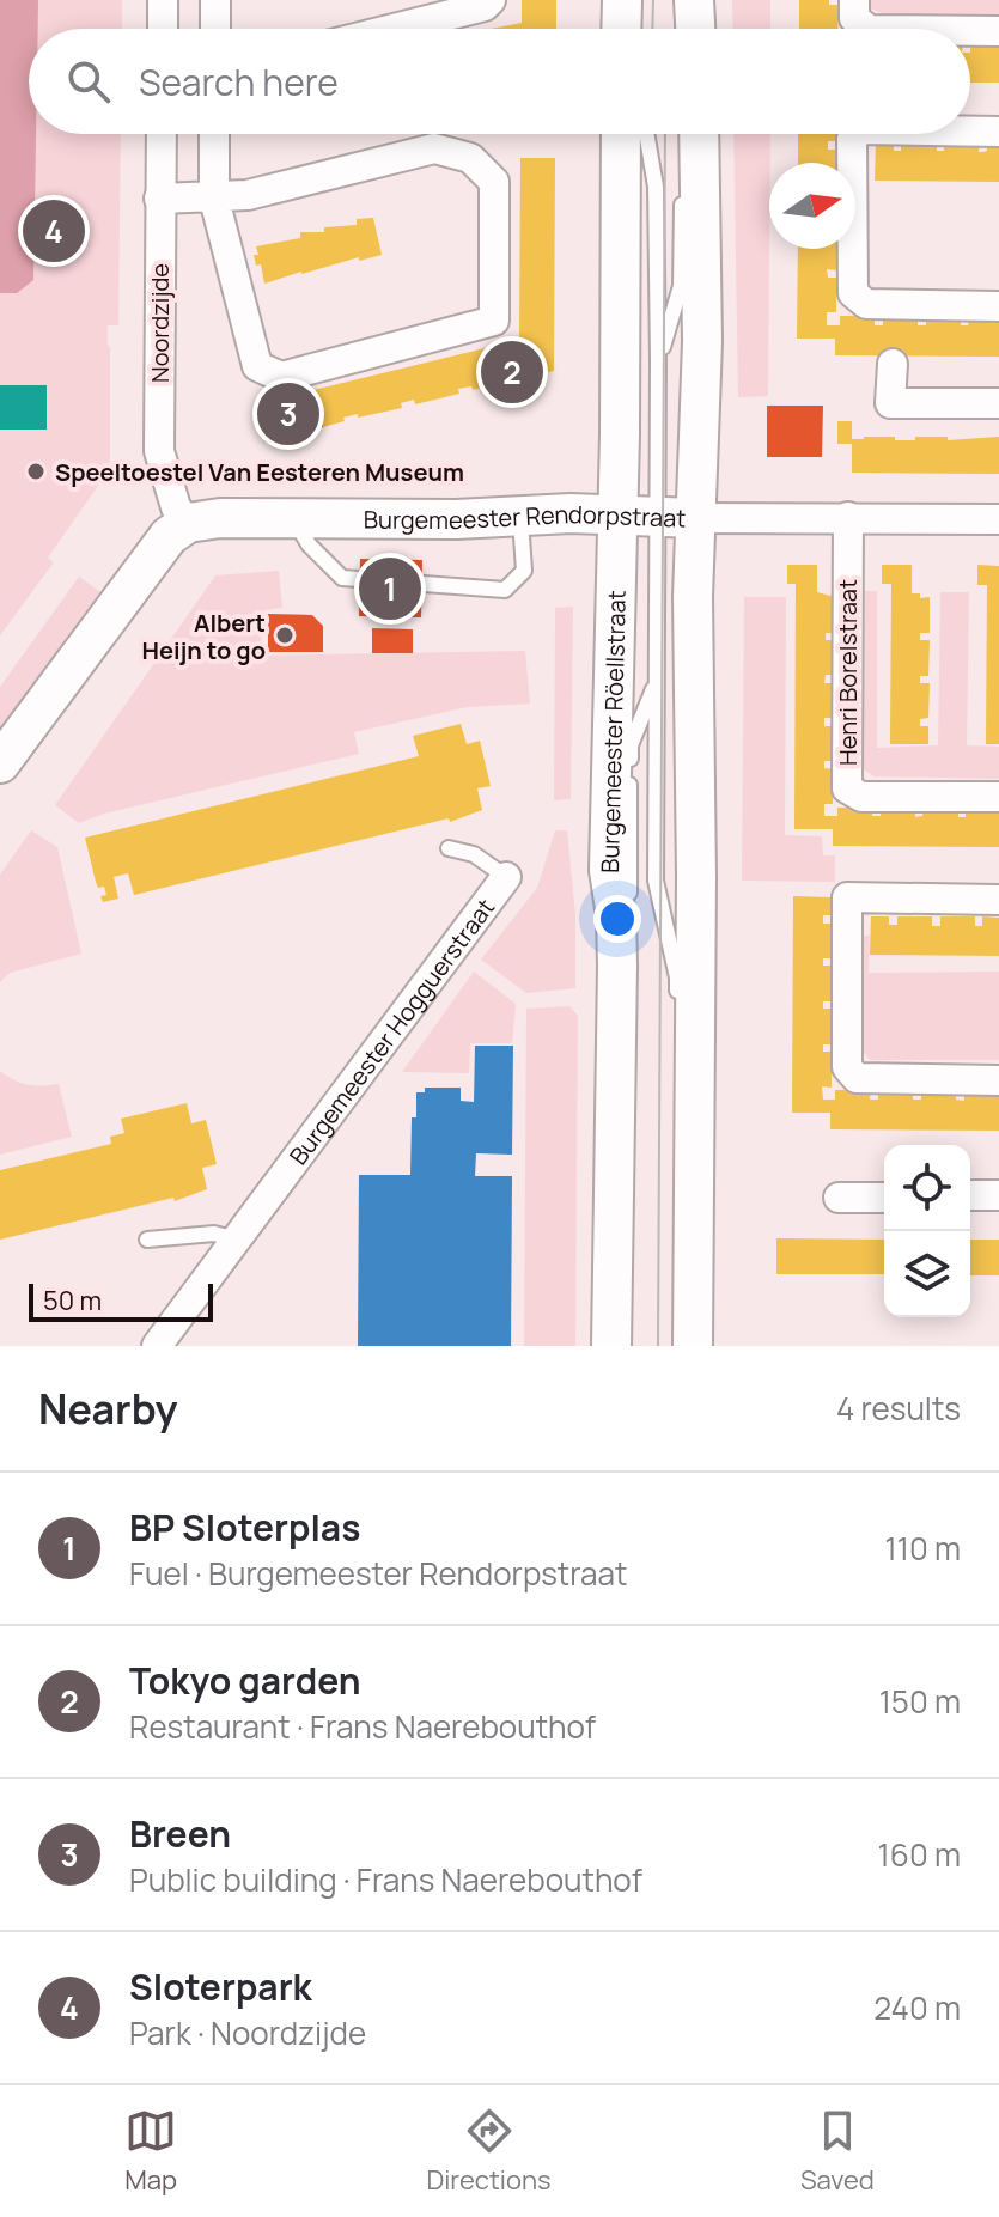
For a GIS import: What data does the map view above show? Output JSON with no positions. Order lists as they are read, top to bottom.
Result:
{
  "streets": {
    "main road": ["Burgemeester Rendorpstraat", "Burgemeester Röellstraat"],
    "street": ["Noordzijde", "Henri Borelstraat", "Burgemeester Hogguerstraat"]
  },
  "crossings": [
    ["Noordzijde", "Burgemeester Rendorpstraat"],
    ["Burgemeester Rendorpstraat", "Henri Borelstraat"],
    ["Burgemeester Rendorpstraat", "Burgemeester Röellstraat"]
  ],
  "places": ["Speeltoestel Van Eesteren Museum", "Albert Heijn to go"],
  "scale_bar": "50 m",
  "north": "right",
  "page": {
    "search": "Search here",
    "pins": [
      "4",
      "2",
      "3",
      "1"
    ],
    "scale": "50 m",
    "heading": ["Nearby", "4 results"],
    "list": [
      {
        "mark": "1",
        "name": "BP Sloterplas",
        "note": "Fuel · Burgemeester Rendorpstraat",
        "value": "110 m"
      },
      {
        "mark": "2",
        "name": "Tokyo garden",
        "note": "Restaurant · Frans Naerebouthof",
        "value": "150 m"
      },
      {
        "mark": "3",
        "name": "Breen",
        "note": "Public building · Frans Naerebouthof",
        "value": "160 m"
      },
      {
        "mark": "4",
        "name": "Sloterpark",
        "note": "Park · Noordzijde",
        "value": "240 m"
      }
    ],
    "nav": ["Map", "Directions", "Saved"]
  }
}
